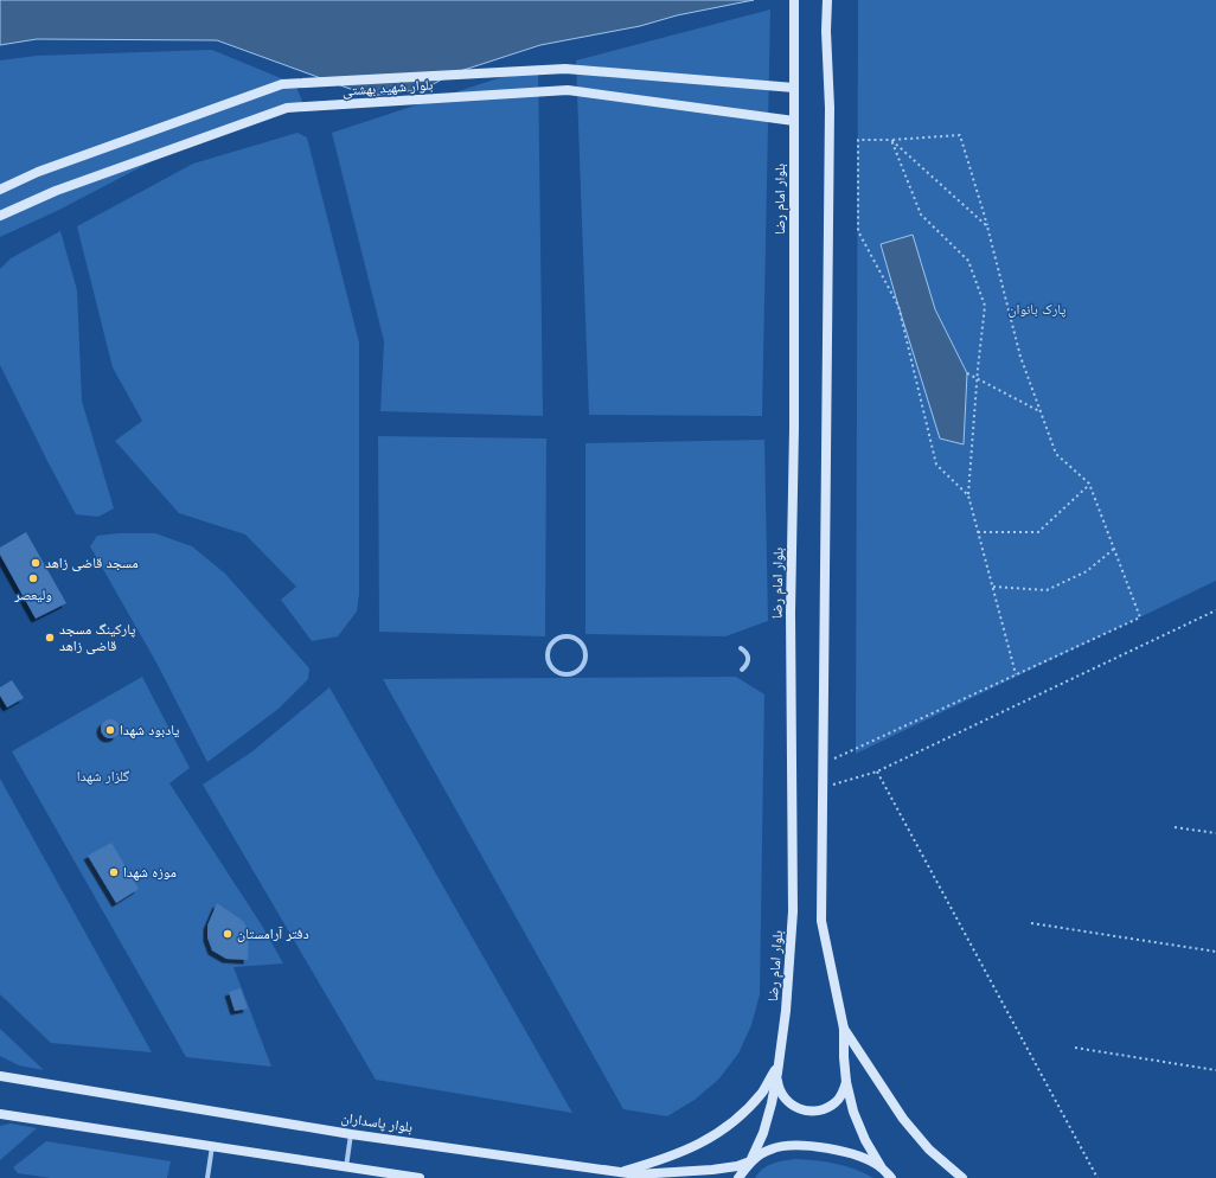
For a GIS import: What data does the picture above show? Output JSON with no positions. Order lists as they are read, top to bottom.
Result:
{
  "streets": {
    "main road": ["بلوار شهید بهشتی", "بلوار امام رضا", "بلوار پاسداران"]
  },
  "crossings": [
    ["بلوار شهید بهشتی", "بلوار امام رضا"],
    ["بلوار امام رضا", "بلوار پاسداران"]
  ],
  "parks": ["پارک بانوان", "گلزار شهدا"],
  "places": [
    "مسجد قاضی زاهد",
    "ولیعصر",
    "پارکینگ مسجد قاضی زاهد",
    "یادبود شهدا",
    "موزه شهدا",
    "دفتر آرامستان"
  ]
}
